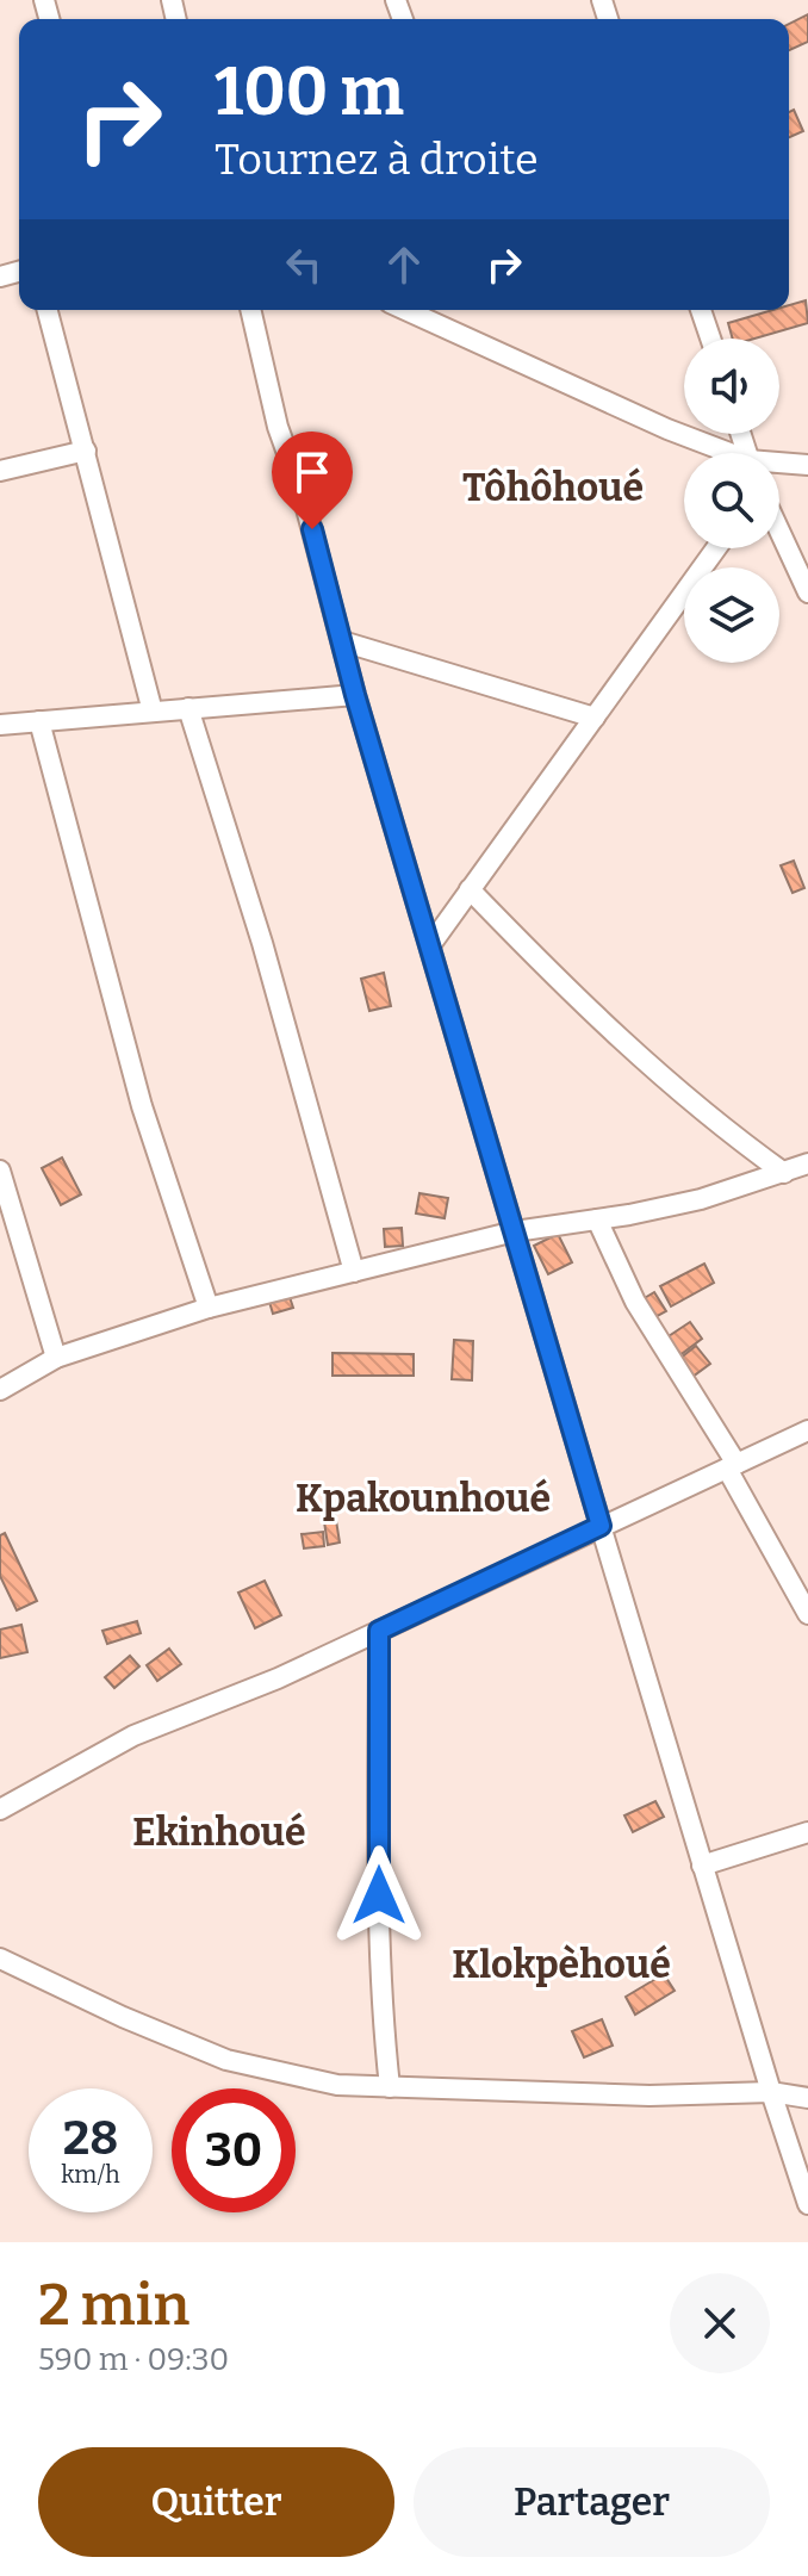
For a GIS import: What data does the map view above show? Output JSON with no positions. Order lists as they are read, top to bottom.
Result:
{
  "districts": [
    "Tôhôhoué",
    "Kpakounhoué",
    "Ekinhoué",
    "Klokpèhoué"
  ],
  "page": {
    "turn": ["100 m", "Tournez à droite"],
    "speed": "28 km/h",
    "limit": "30",
    "heading": ["2 min", "590 m · 09:30"],
    "buttons": ["Quitter", "Partager"]
  }
}
